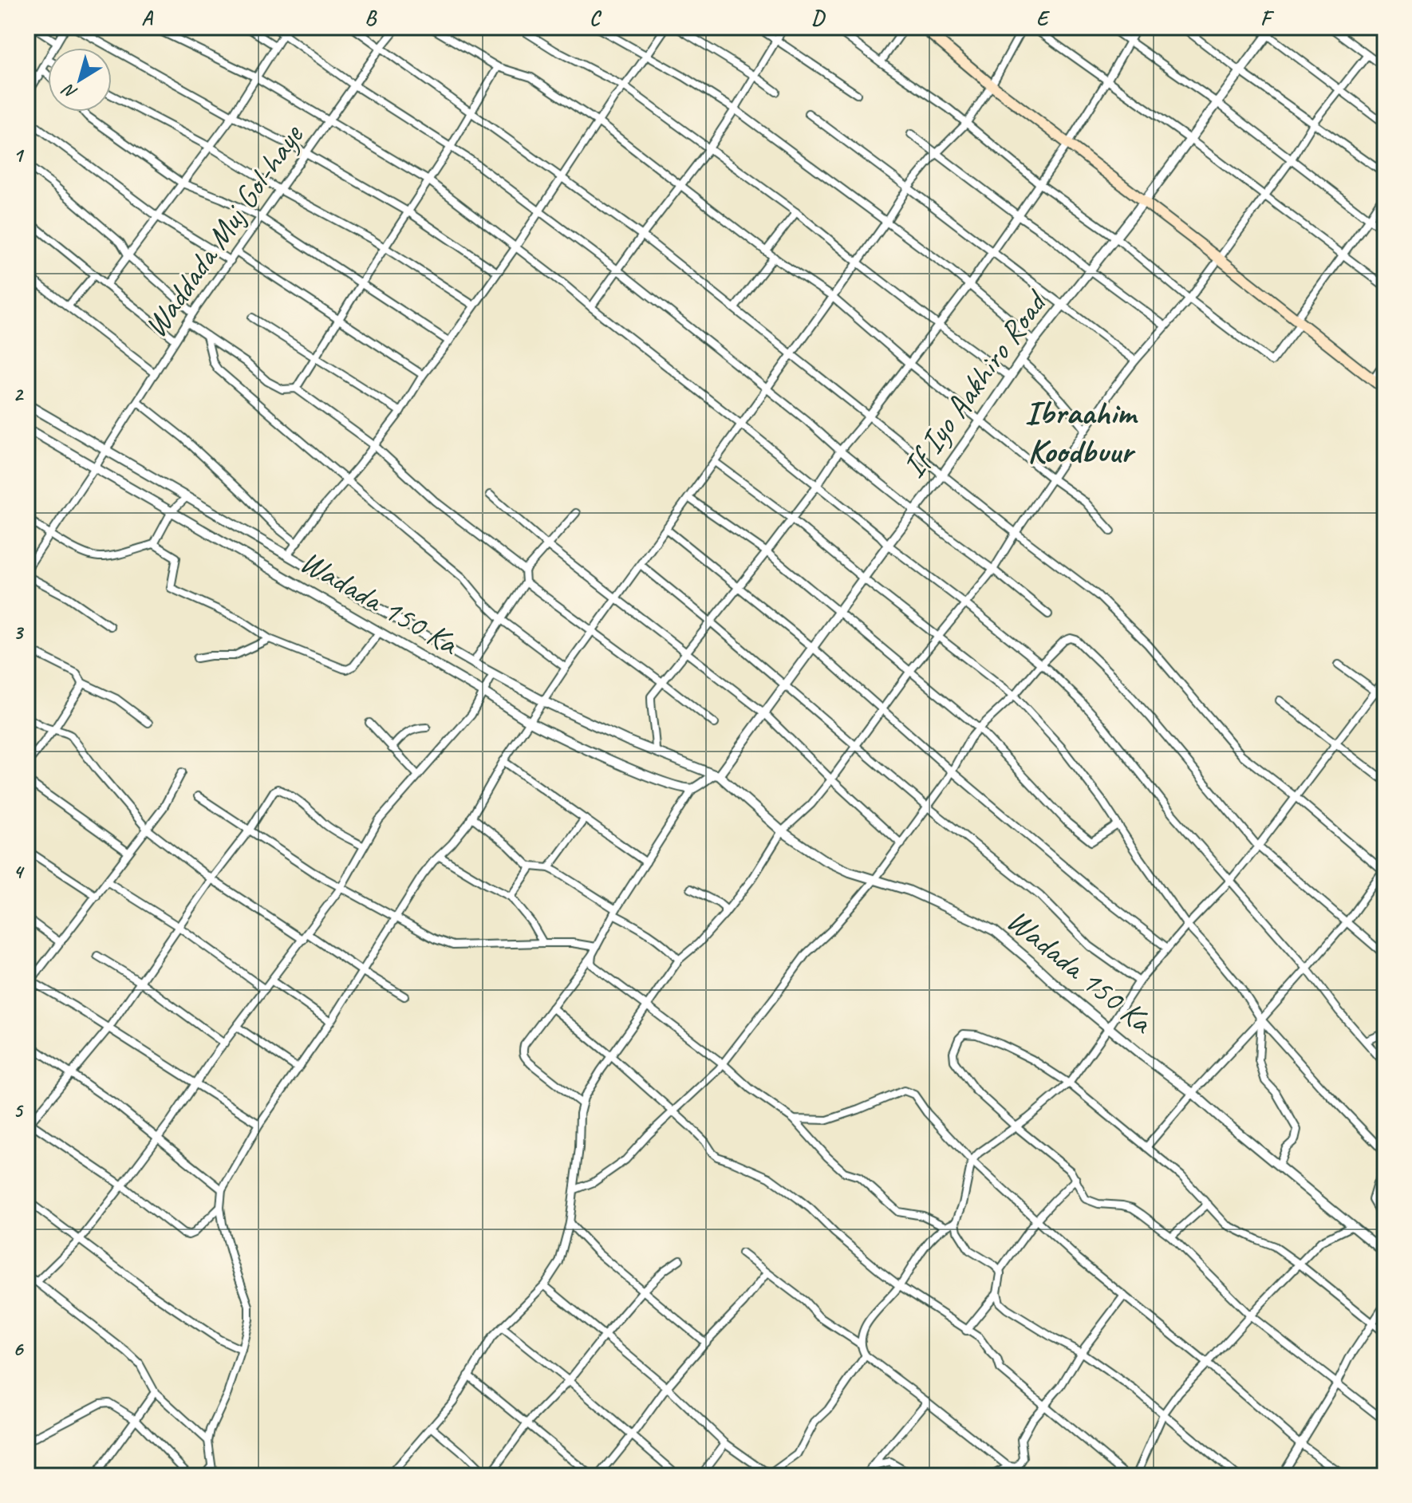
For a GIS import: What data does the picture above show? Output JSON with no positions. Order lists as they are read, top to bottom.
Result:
{
  "streets": {
    "street": ["Waddada Muj Gol-haye", "If Iyo Aakhiro Road", "Wadada 150 Ka"]
  },
  "crossings": [
    ["Waddada Muj Gol-haye", "Wadada 150 Ka"],
    ["If Iyo Aakhiro Road", "Wadada 150 Ka"]
  ],
  "districts": ["Ibraahim Koodbuur"],
  "north": "bottom left",
  "grid": {
    "columns": [
      "A",
      "B",
      "C",
      "D",
      "E",
      "F"
    ],
    "rows": [
      "1",
      "2",
      "3",
      "4",
      "5",
      "6"
    ]
  }
}
